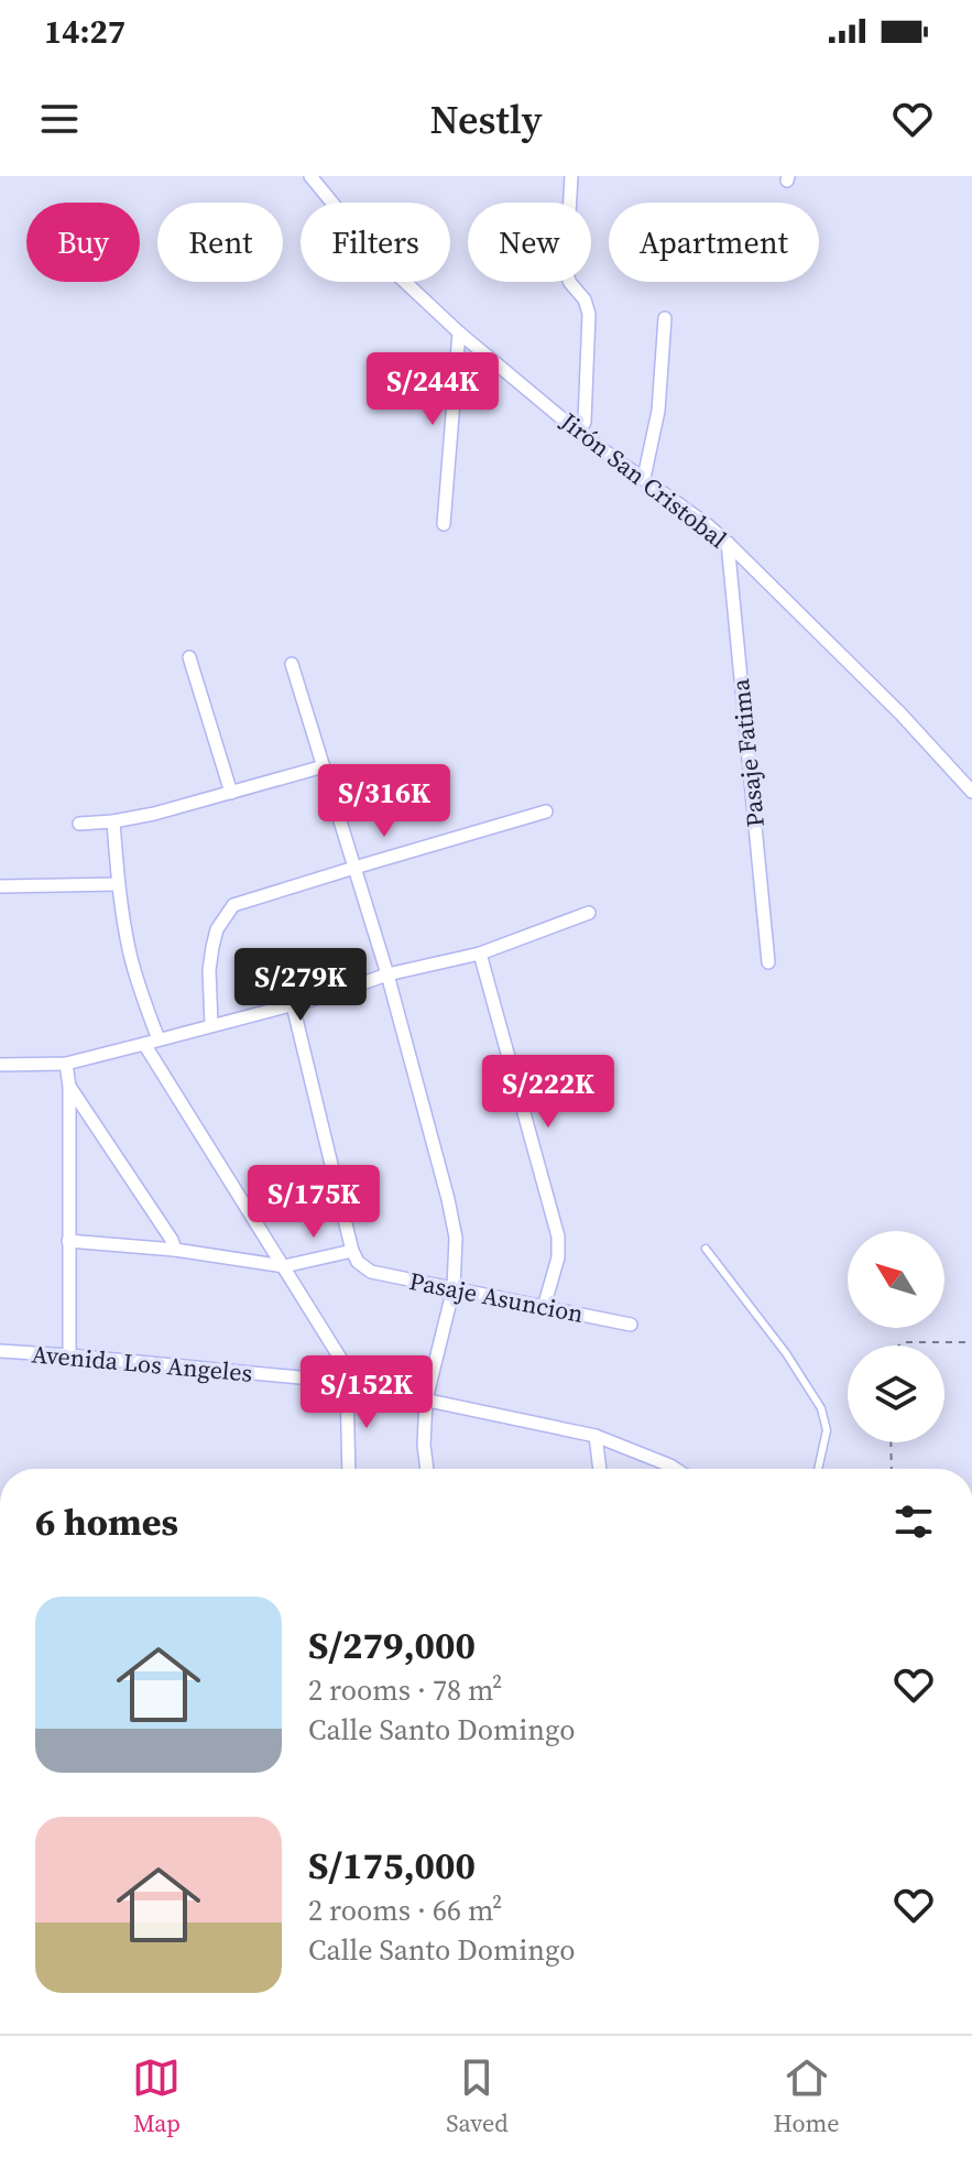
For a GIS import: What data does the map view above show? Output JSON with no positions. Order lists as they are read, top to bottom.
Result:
{
  "streets": {
    "street": [
      "Jirón San Cristobal",
      "Pasaje Fatima",
      "Pasaje Asuncion",
      "Avenida Los Angeles"
    ]
  },
  "crossings": [
    ["Jirón San Cristobal", "Pasaje Fatima"]
  ],
  "north": "top left",
  "page": {
    "status": "14:27",
    "header": "Nestly",
    "chip": [
      "Buy",
      "Rent",
      "Filters",
      "New",
      "Apartment"
    ],
    "price": [
      "S/244K",
      "S/316K",
      "S/279K",
      "S/222K",
      "S/175K",
      "S/152K"
    ],
    "heading": "6 homes",
    "list": [
      {
        "name": "S/279,000",
        "note": "2 rooms · 78 m² · Calle Santo Domingo"
      },
      {
        "name": "S/175,000",
        "note": "2 rooms · 66 m² · Calle Santo Domingo"
      }
    ],
    "tabs": ["Map", "Saved", "Home"]
  }
}
